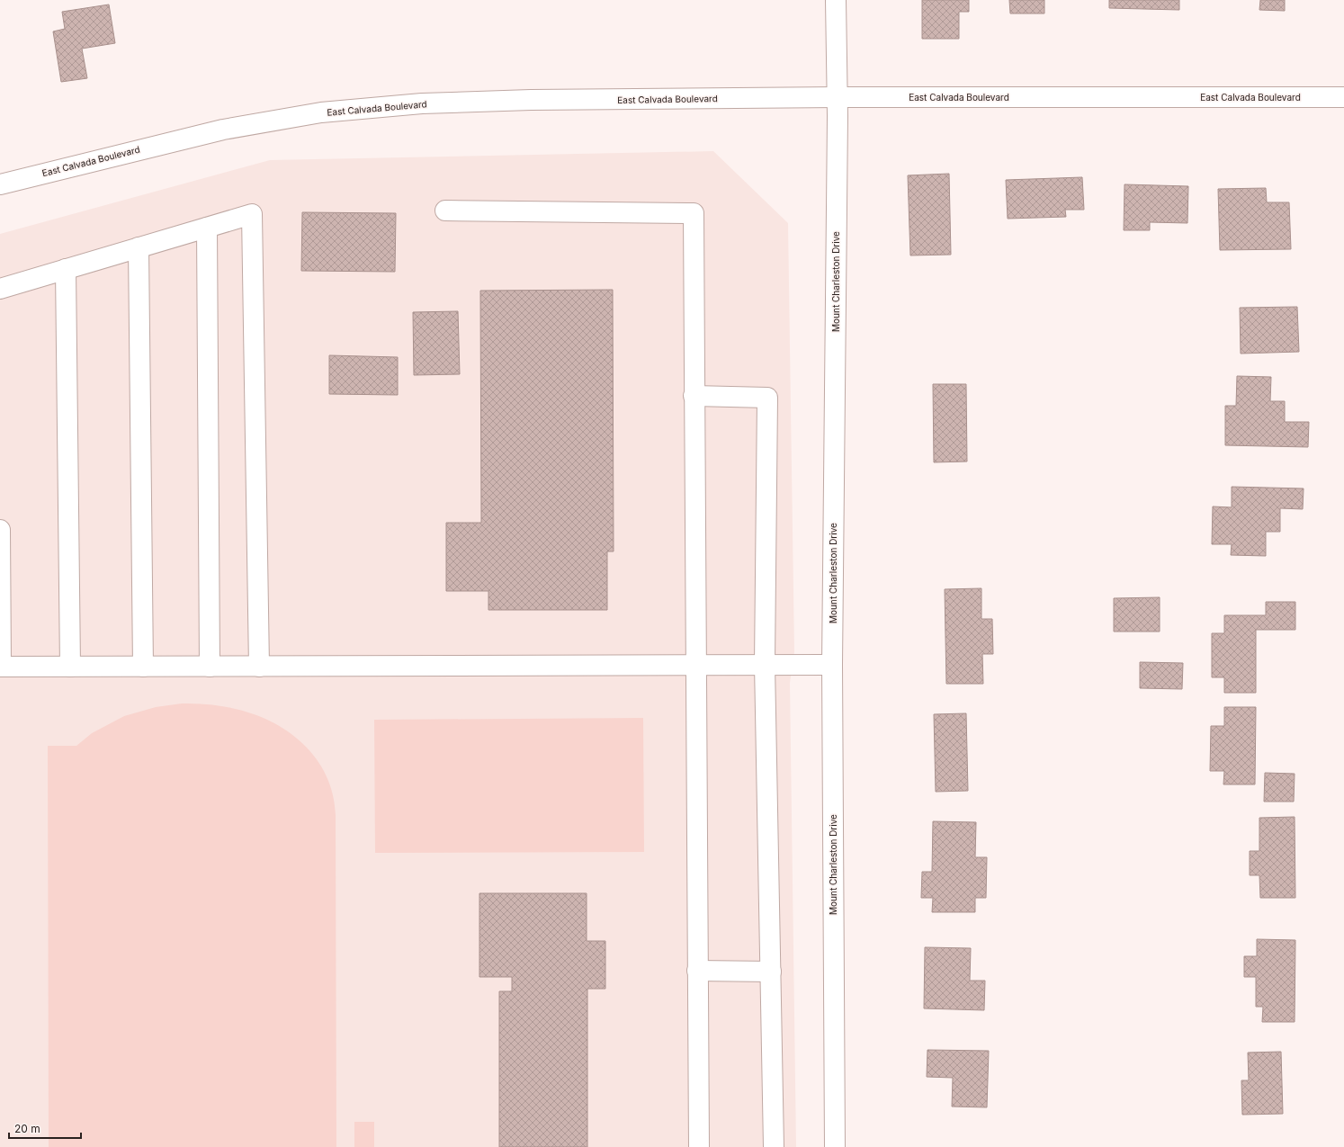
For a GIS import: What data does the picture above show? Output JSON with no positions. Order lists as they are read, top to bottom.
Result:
{
  "streets": {
    "main road": ["East Calvada Boulevard", "Mount Charleston Drive"]
  },
  "crossings": [
    ["East Calvada Boulevard", "Mount Charleston Drive"]
  ],
  "scale_bar": "20 m"
}
